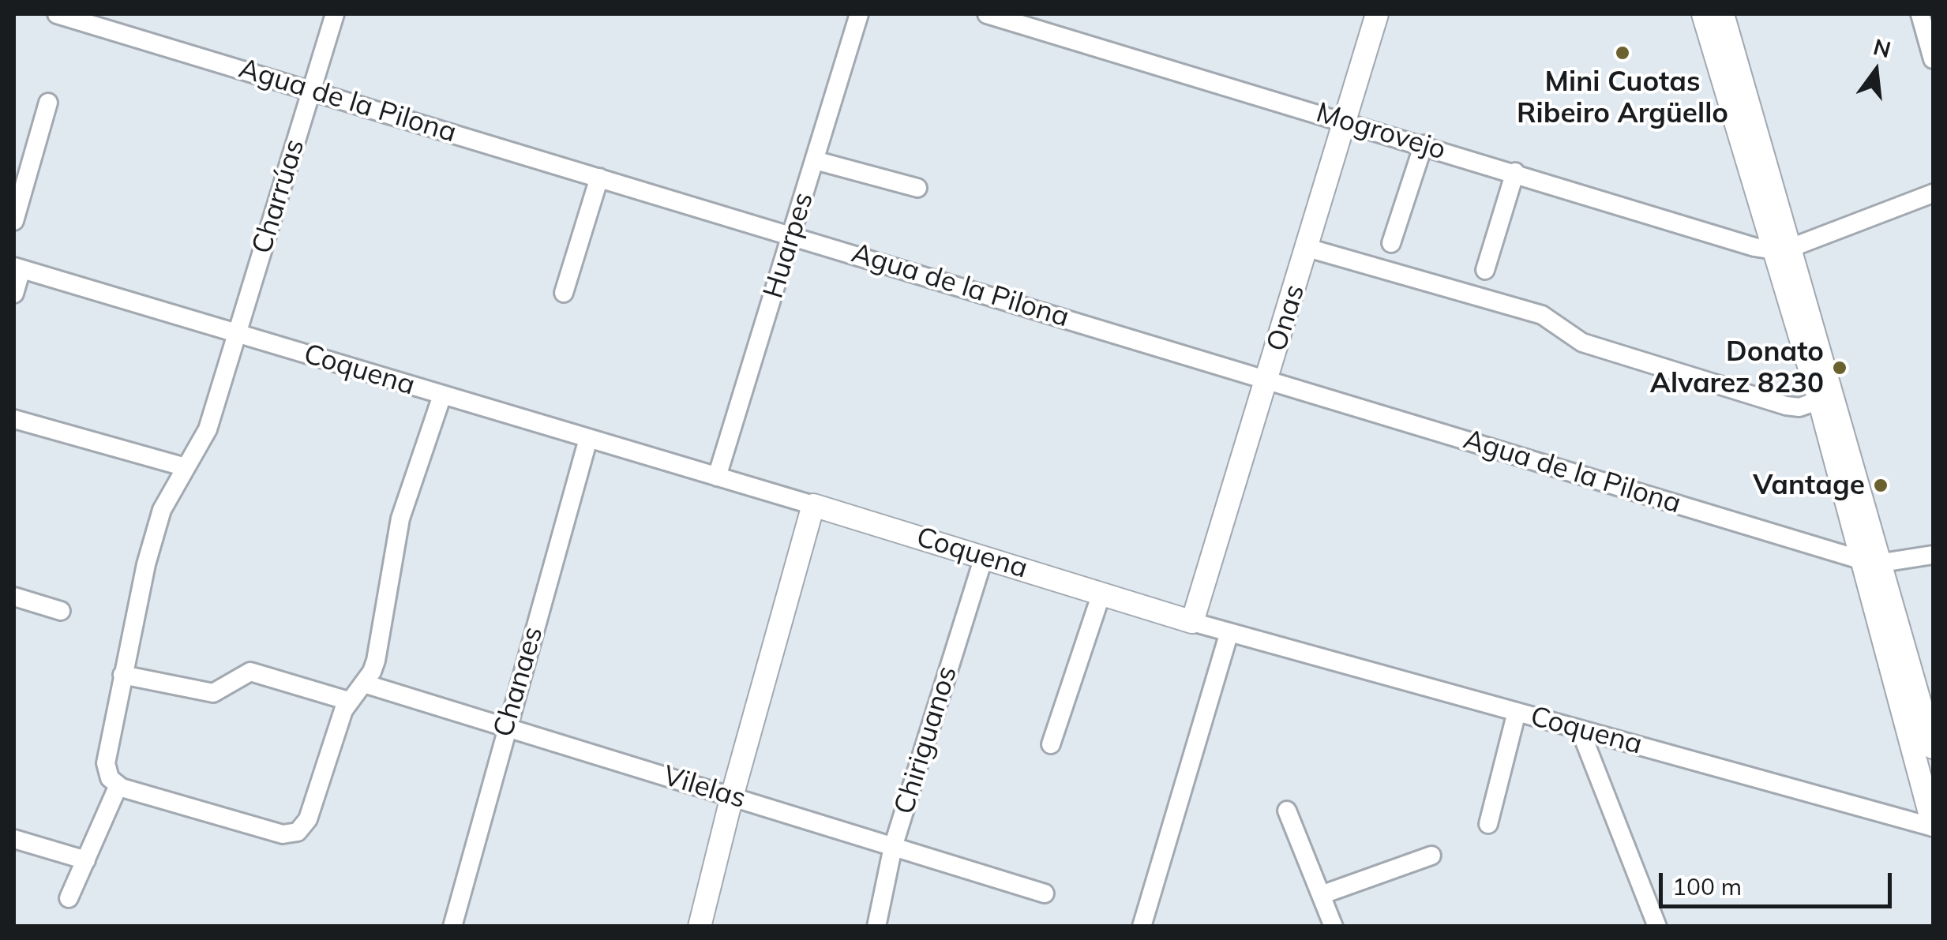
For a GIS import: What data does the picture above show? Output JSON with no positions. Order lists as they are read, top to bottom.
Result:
{
  "streets": {
    "main road": ["Onas", "Coquena"],
    "street": [
      "Agua de la Pilona",
      "Mogrovejo",
      "Charrúas",
      "Huarpes",
      "Chanaes",
      "Chiriguanos",
      "Vilelas"
    ]
  },
  "crossings": [
    ["Agua de la Pilona", "Charrúas"],
    ["Agua de la Pilona", "Huarpes"],
    ["Agua de la Pilona", "Onas"],
    ["Mogrovejo", "Onas"],
    ["Charrúas", "Coquena"],
    ["Huarpes", "Coquena"],
    ["Onas", "Coquena"],
    ["Coquena", "Chanaes"],
    ["Coquena", "Chiriguanos"],
    ["Chanaes", "Vilelas"],
    ["Chiriguanos", "Vilelas"]
  ],
  "places": ["Mini Cuotas Ribeiro Argüello", "Donato Alvarez 8230", "Vantage"],
  "scale_bar": "100 m",
  "north": "top"
}
